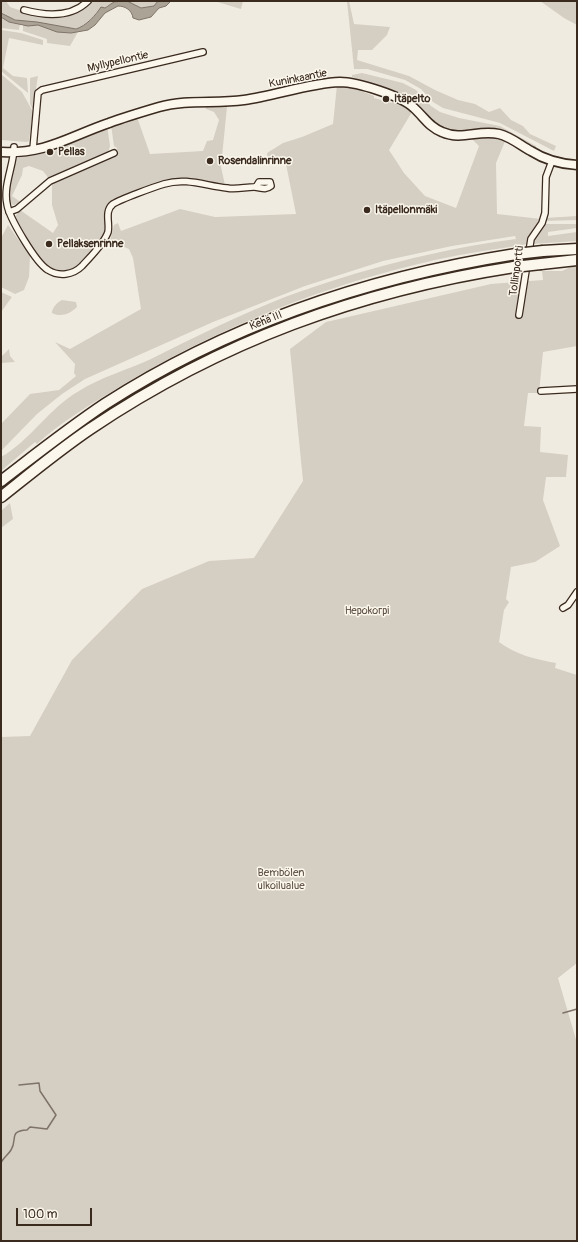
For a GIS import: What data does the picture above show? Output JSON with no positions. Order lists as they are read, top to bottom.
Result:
{
  "streets": {
    "highway": ["Kehä III"],
    "main road": ["Kuninkaantie"],
    "street": ["Myllypellontie", "Tollinportti"]
  },
  "crossings": [
    ["Myllypellontie", "Kuninkaantie"],
    ["Kuninkaantie", "Tollinportti"]
  ],
  "parks": ["Hepokorpi", "Bembölen ulkoilualue"],
  "places": [
    "Itäpelto",
    "Pellas",
    "Rosendalinrinne",
    "Itäpellonmäki",
    "Pellaksenrinne"
  ],
  "scale_bar": "100 m"
}
